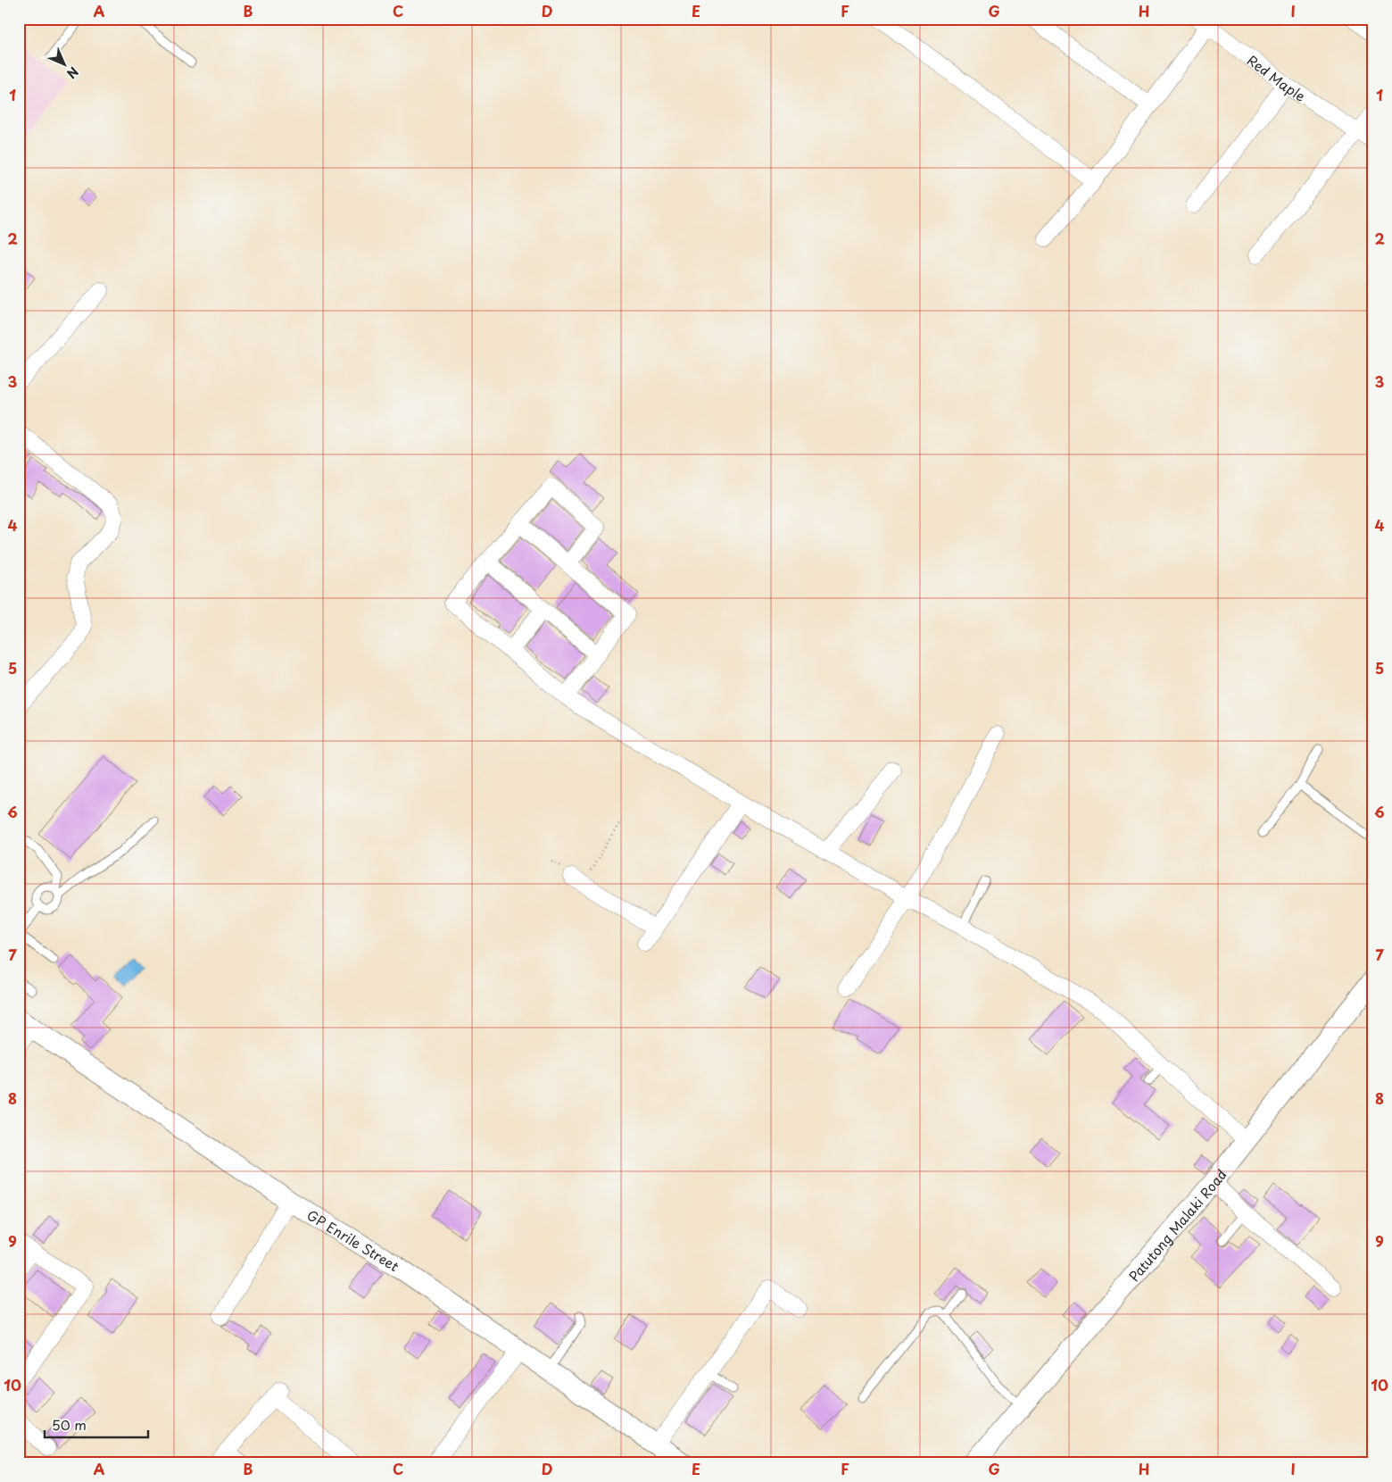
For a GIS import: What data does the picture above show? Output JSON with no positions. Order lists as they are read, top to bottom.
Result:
{
  "streets": {
    "street": ["Red Maple", "Patutong Malaki Road", "GP Enrile Street"]
  },
  "scale_bar": "50 m",
  "north": "bottom right",
  "grid": {
    "columns": [
      "A",
      "B",
      "C",
      "D",
      "E",
      "F",
      "G",
      "H",
      "I"
    ],
    "rows": [
      "1",
      "2",
      "3",
      "4",
      "5",
      "6",
      "7",
      "8",
      "9",
      "10"
    ]
  }
}
